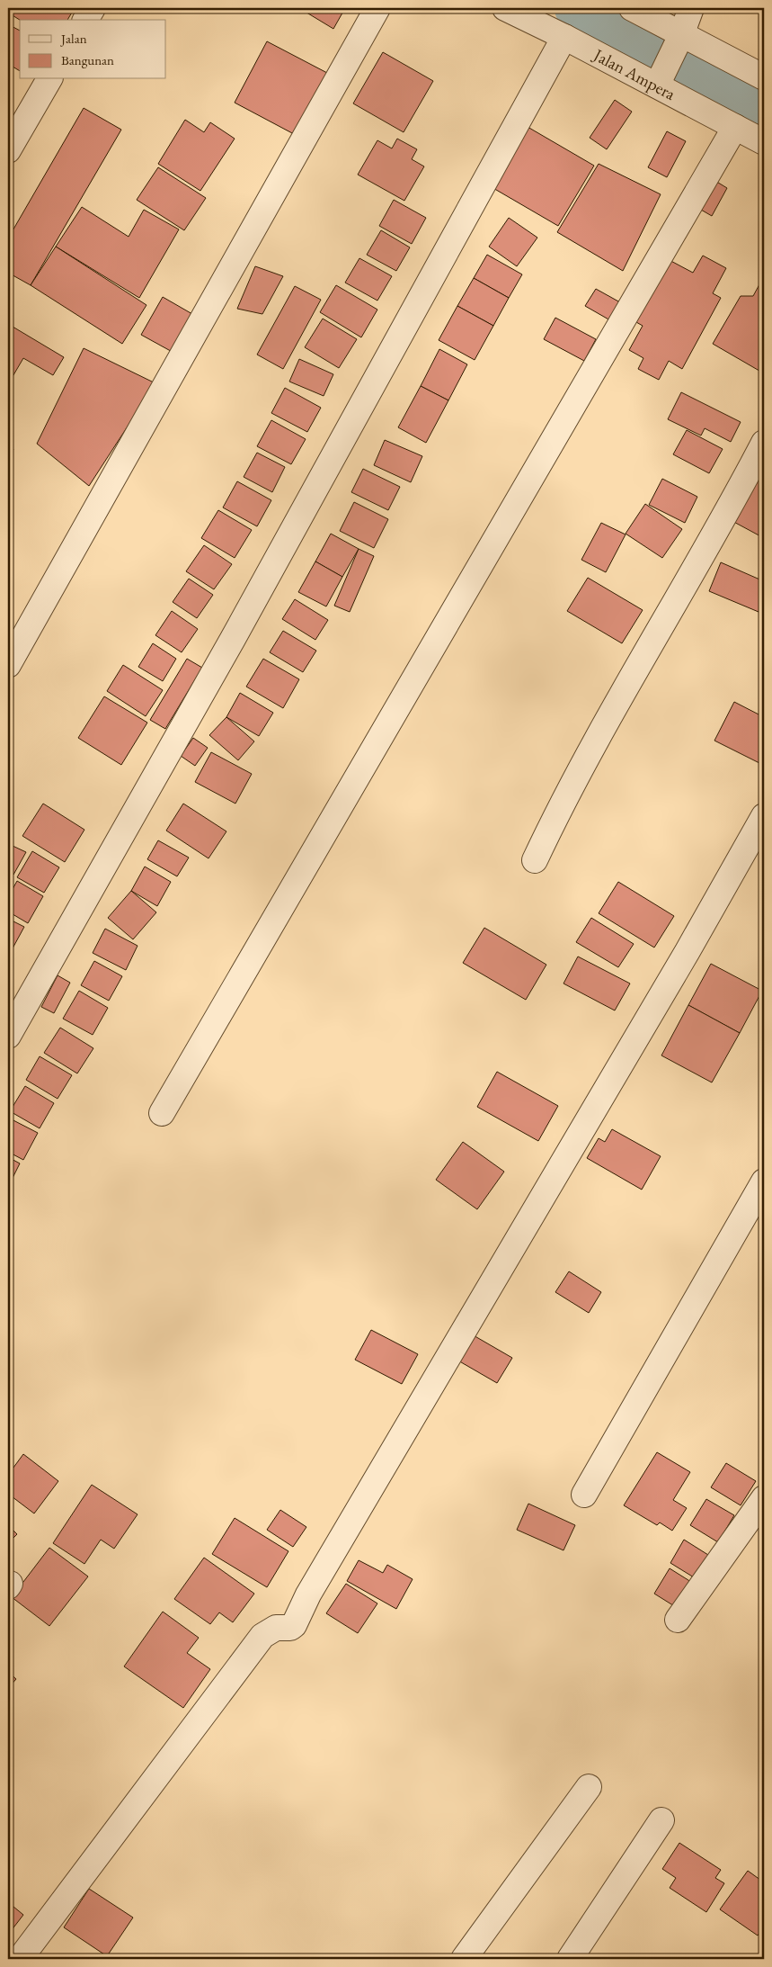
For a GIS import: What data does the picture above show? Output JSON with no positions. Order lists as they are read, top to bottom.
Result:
{
  "streets": {
    "street": ["Jalan Ampera"]
  },
  "legend": ["Jalan", "Bangunan"]
}
